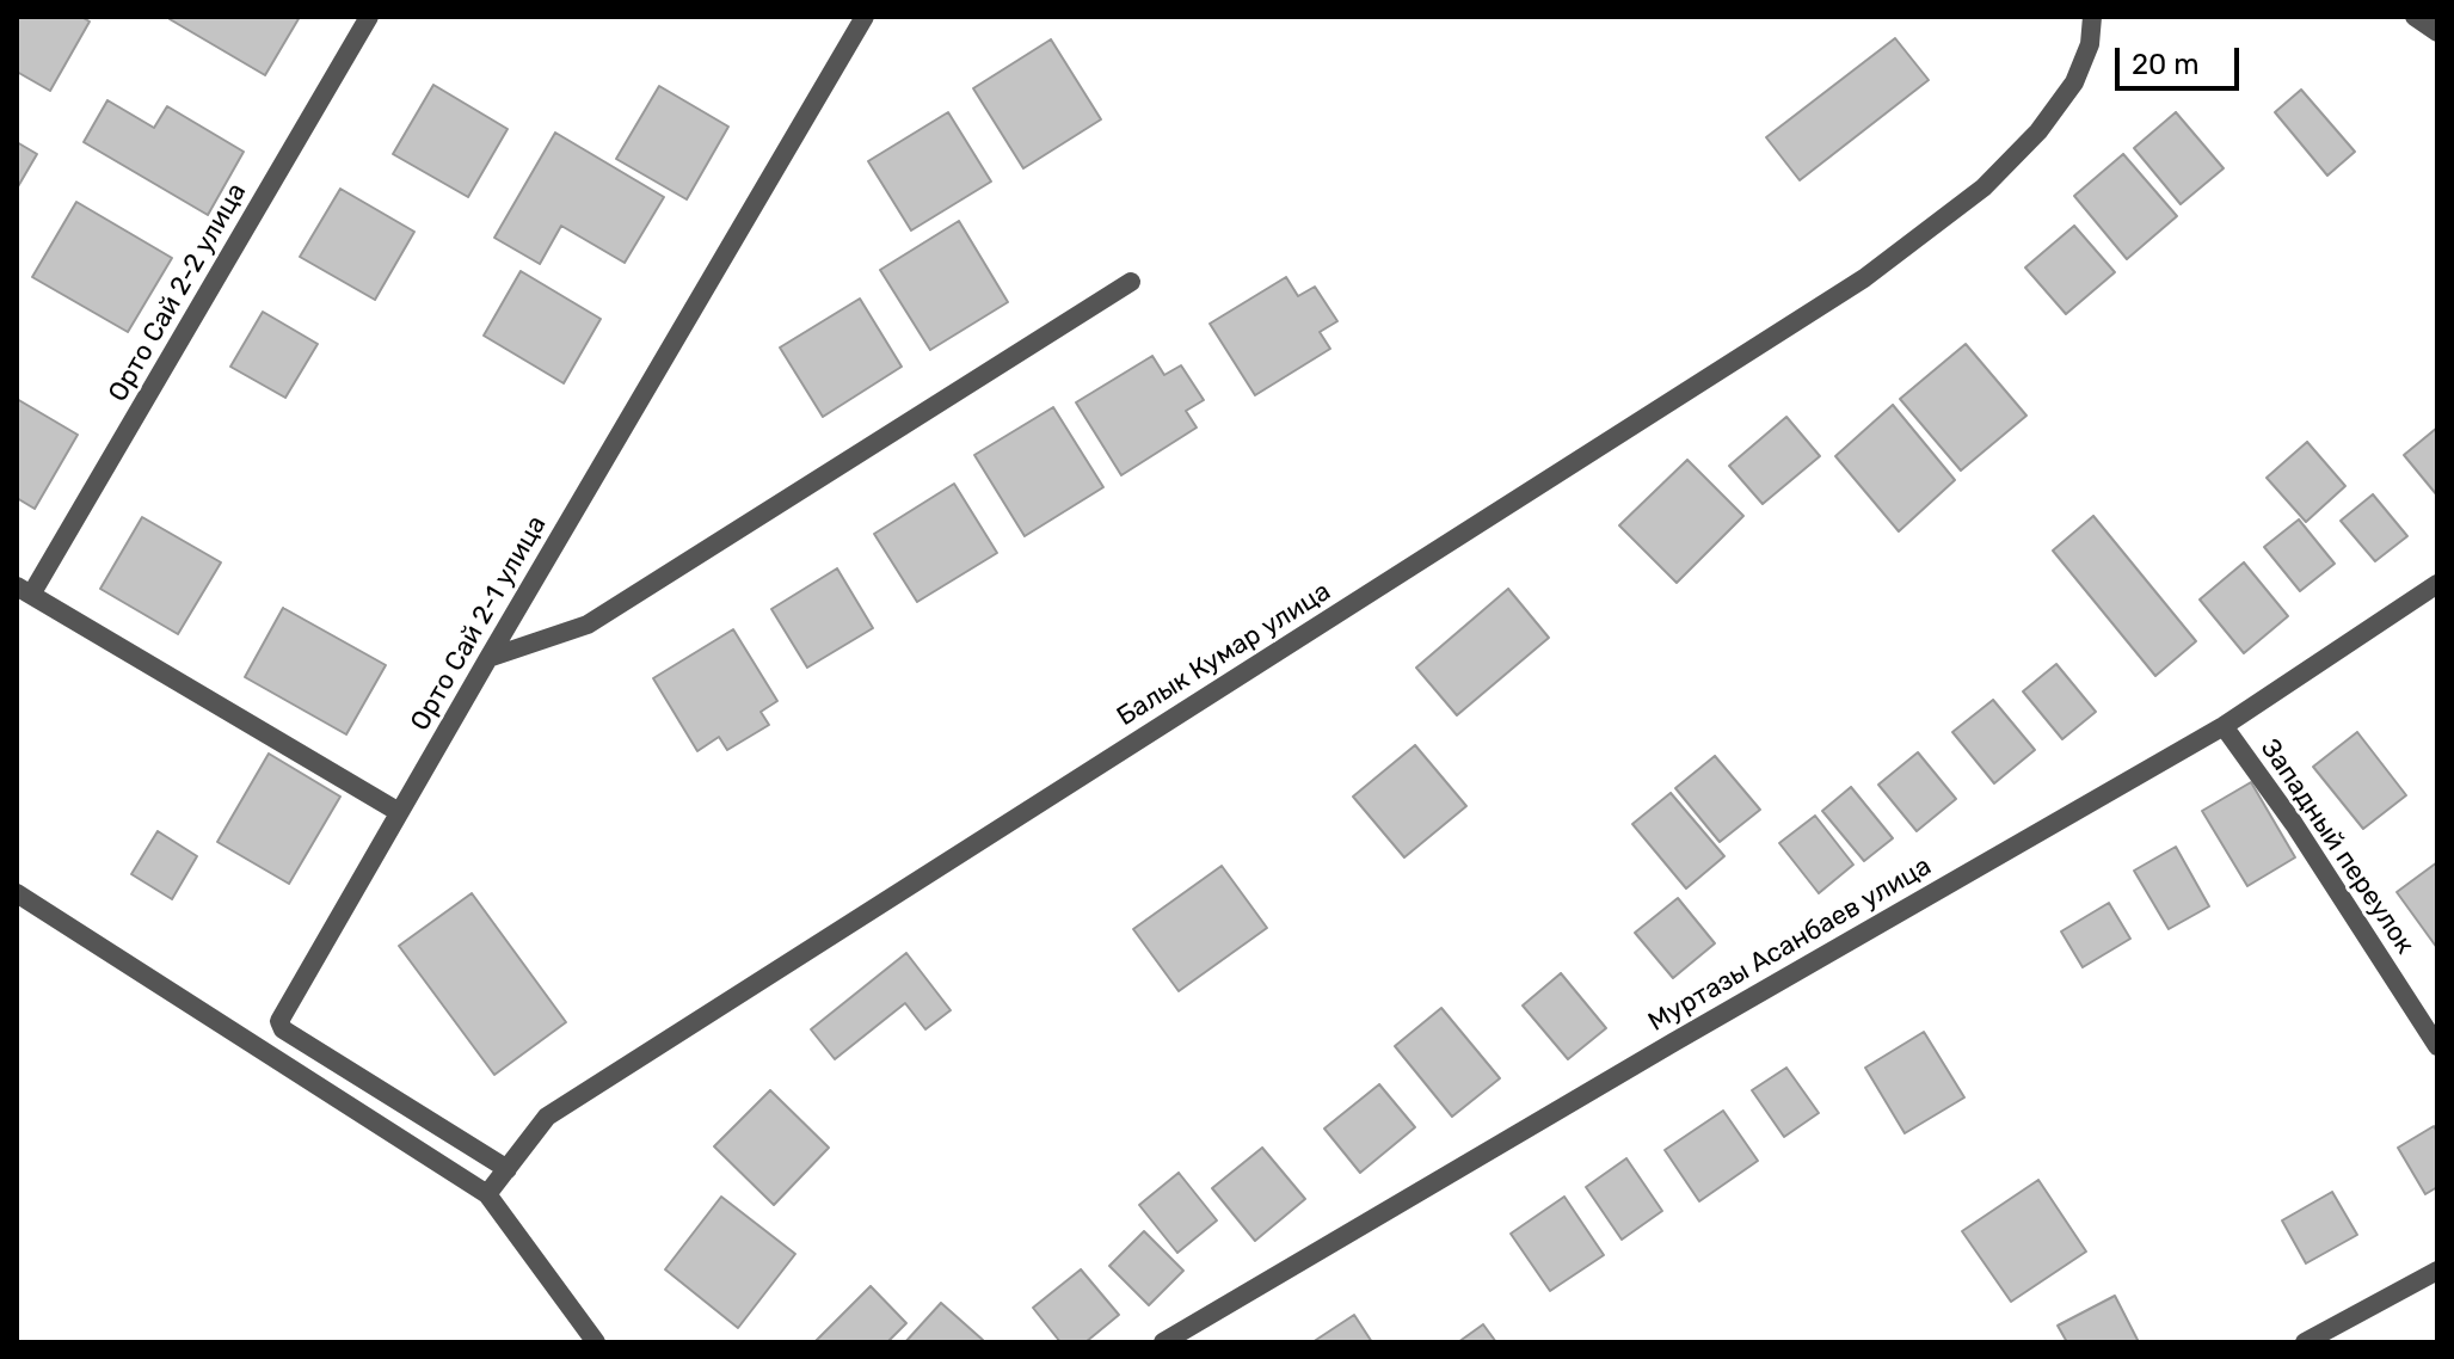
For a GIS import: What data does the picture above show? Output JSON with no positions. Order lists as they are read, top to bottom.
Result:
{
  "streets": {
    "street": [
      "Орто Сай 2-2 улица",
      "Орто Сай 2-1 улица",
      "Балык Кумар улица",
      "Западный переулок",
      "Муртазы Асанбаев улица"
    ]
  },
  "crossings": [
    ["Орто Сай 2-1 улица", "Балык Кумар улица"],
    ["Западный переулок", "Муртазы Асанбаев улица"]
  ],
  "scale_bar": "20 m"
}
